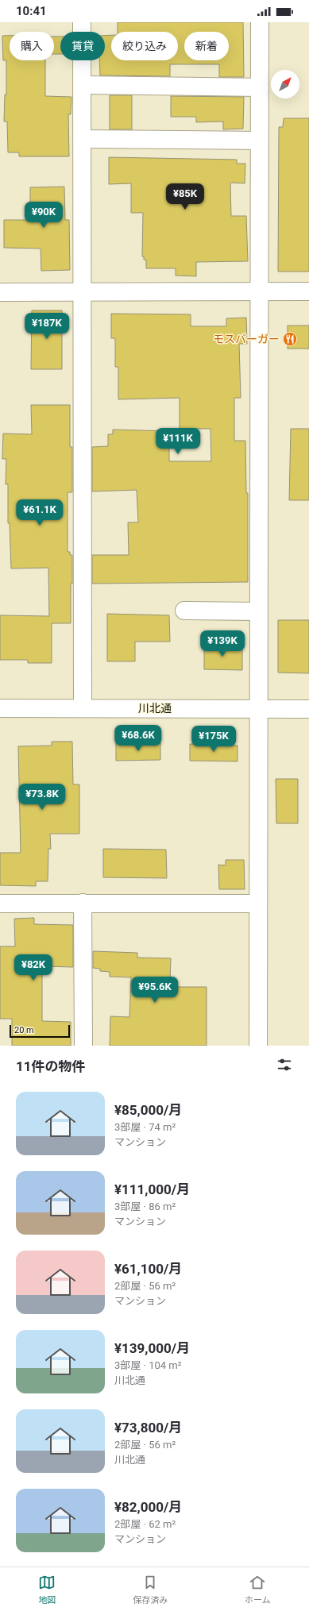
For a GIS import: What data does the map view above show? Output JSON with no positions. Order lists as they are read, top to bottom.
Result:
{
  "streets": {
    "street": ["川北通"]
  },
  "places": {
    "restaurant": ["モスバーガー"]
  },
  "scale_bar": "20 m",
  "north": "top right",
  "page": {
    "status": "10:41",
    "chip": [
      "購入",
      "賃貸",
      "絞り込み",
      "新着"
    ],
    "price": [
      "¥85K",
      "¥90K",
      "¥187K",
      "¥111K",
      "¥61.1K",
      "¥139K",
      "¥68.6K",
      "¥175K",
      "¥73.8K",
      "¥82K",
      "¥95.6K"
    ],
    "scale": "20 m",
    "heading": "11件の物件",
    "list": [
      {
        "name": "¥85,000/月",
        "note": "3部屋 · 74 m² · マンション"
      },
      {
        "name": "¥111,000/月",
        "note": "3部屋 · 86 m² · マンション"
      },
      {
        "name": "¥61,100/月",
        "note": "2部屋 · 56 m² · マンション"
      },
      {
        "name": "¥139,000/月",
        "note": "3部屋 · 104 m² · 川北通"
      },
      {
        "name": "¥73,800/月",
        "note": "2部屋 · 56 m² · 川北通"
      },
      {
        "name": "¥82,000/月",
        "note": "2部屋 · 62 m² · マンション"
      }
    ],
    "tabs": ["地図", "保存済み", "ホーム"]
  }
}
